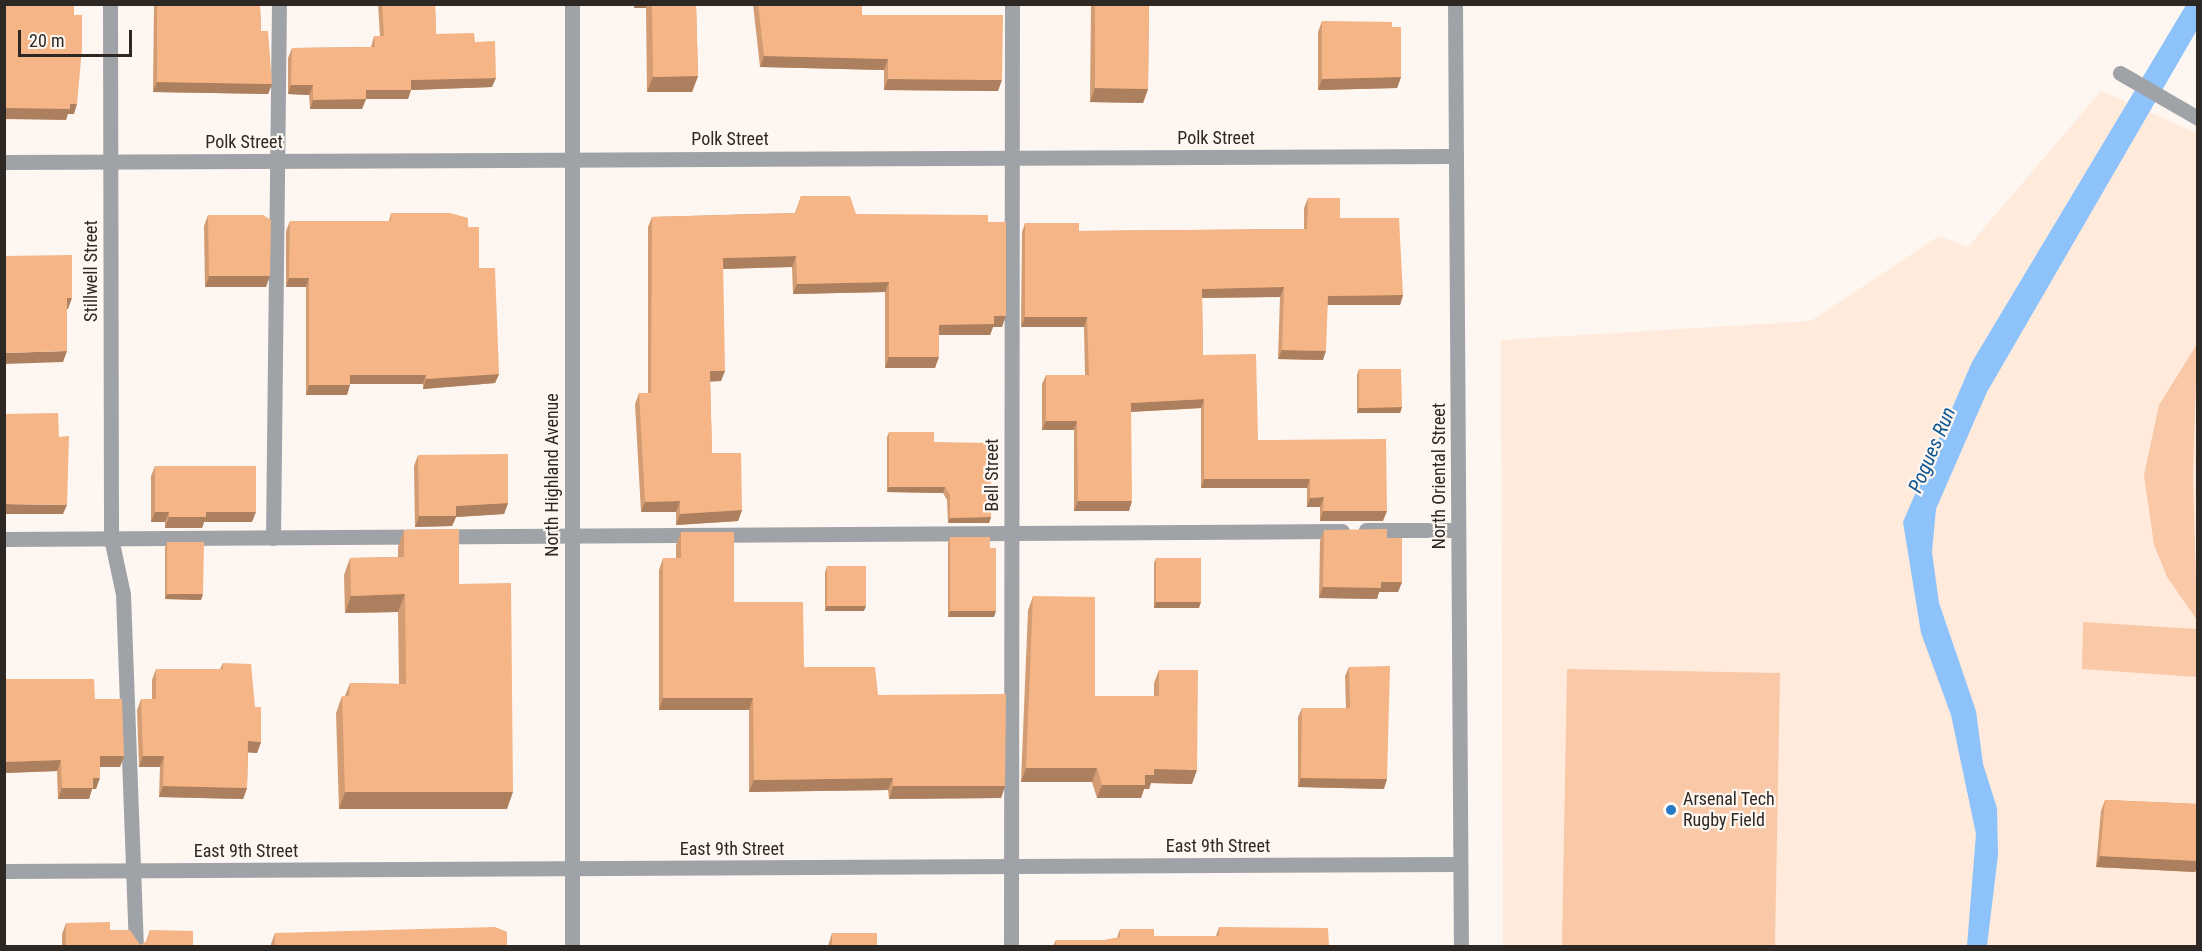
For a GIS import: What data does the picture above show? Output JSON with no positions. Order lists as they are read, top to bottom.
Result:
{
  "streets": {
    "street": [
      "Polk Street",
      "Stillwell Street",
      "North Highland Avenue",
      "Bell Street",
      "North Oriental Street",
      "East 9th Street"
    ]
  },
  "crossings": [
    ["Polk Street", "Stillwell Street"],
    ["Polk Street", "North Highland Avenue"],
    ["Polk Street", "Bell Street"],
    ["Polk Street", "North Oriental Street"],
    ["Stillwell Street", "East 9th Street"],
    ["North Highland Avenue", "East 9th Street"],
    ["Bell Street", "East 9th Street"],
    ["North Oriental Street", "East 9th Street"]
  ],
  "water": ["Pogues Run"],
  "places": ["Arsenal Tech Rugby Field"],
  "scale_bar": "20 m"
}
